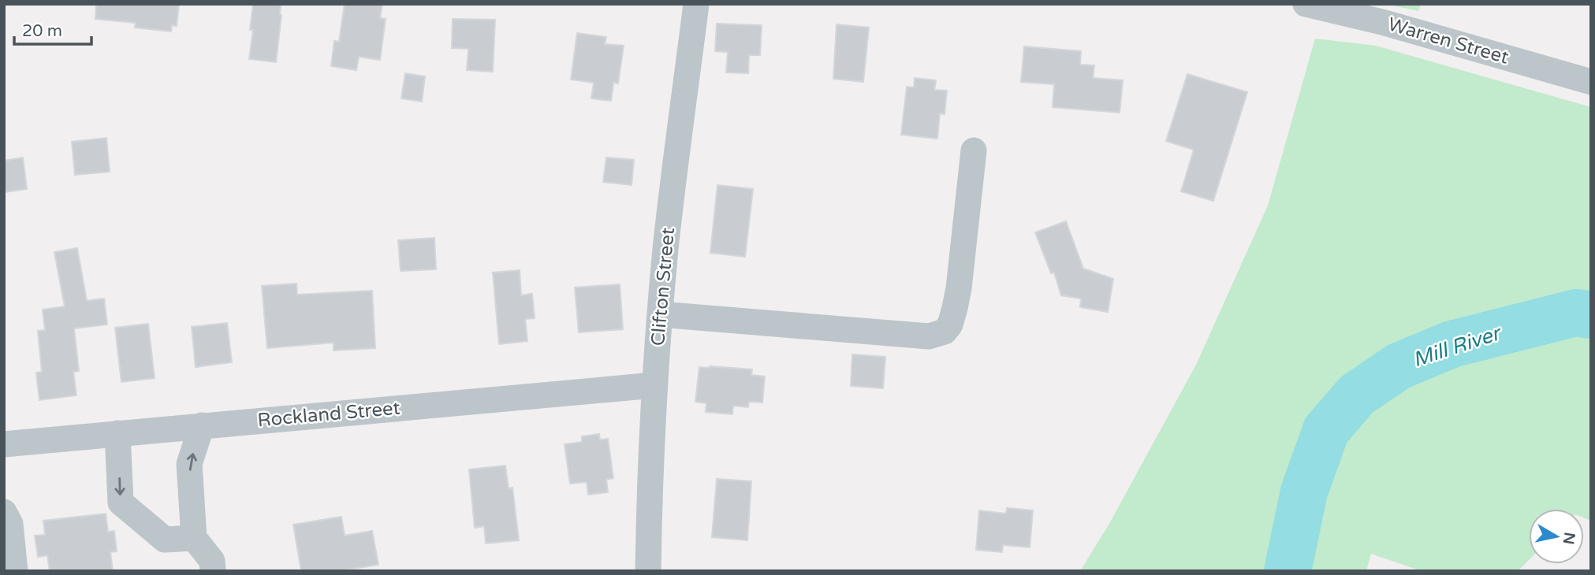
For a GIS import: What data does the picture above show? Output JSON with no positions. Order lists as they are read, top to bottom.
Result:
{
  "streets": {
    "street": ["Warren Street", "Clifton Street", "Rockland Street"]
  },
  "crossings": [
    ["Clifton Street", "Rockland Street"]
  ],
  "water": ["Mill River"],
  "scale_bar": "20 m",
  "north": "right"
}
